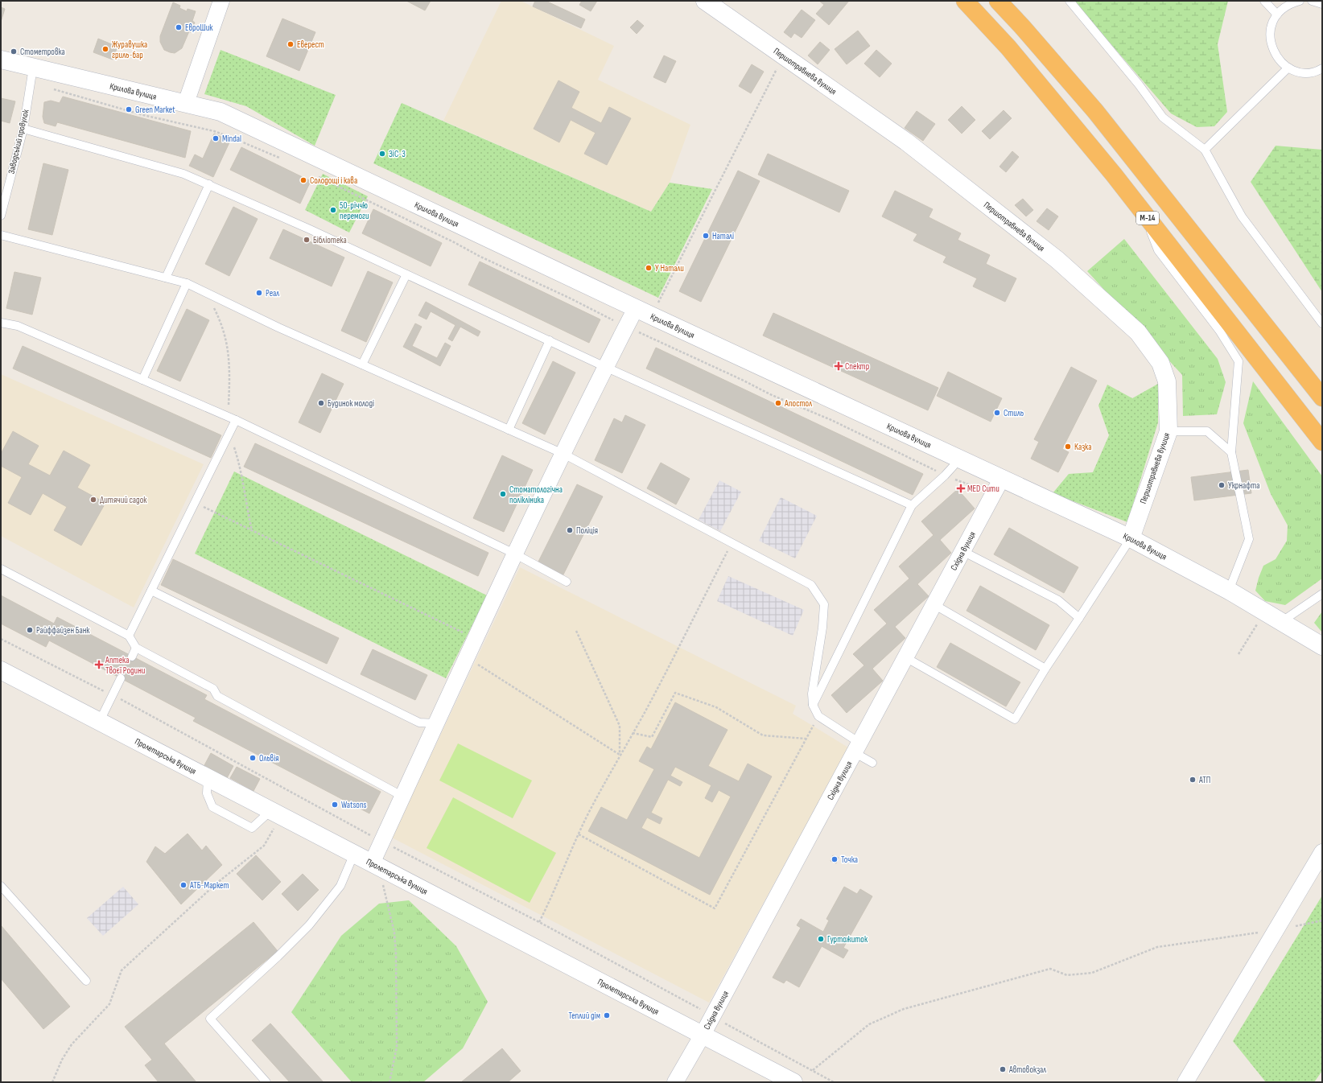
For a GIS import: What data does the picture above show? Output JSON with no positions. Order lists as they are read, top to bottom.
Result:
{
  "streets": {
    "highway": ["М-14"],
    "street": [
      "Першотравнева вулиця",
      "Крилова вулиця",
      "Східна вулиця",
      "Пролетарська вулиця"
    ],
    "lane": ["Заводський провулок"]
  },
  "crossings": [
    ["Першотравнева вулиця", "Крилова вулиця"],
    ["Крилова вулиця", "Заводський провулок"],
    ["Крилова вулиця", "Східна вулиця"],
    ["Східна вулиця", "Пролетарська вулиця"]
  ],
  "places": {
    "other": [
      "ЕвроШик",
      "Еверест",
      "Журавушка гриль-бар",
      "Стометровка",
      "Green Market",
      "Mindal",
      "ЗіС-3",
      "Солодощі і кава",
      "50-річчю перемоги",
      "Наталі",
      "Бібліотека",
      "У Натали",
      "Реал",
      "Будинок молоді",
      "Апостол",
      "Стиль",
      "Казка",
      "Укрнафта",
      "Стоматологічна полікліника",
      "Дитячий садок",
      "Поліція",
      "Райффайзен Банк",
      "Ольвія",
      "АТП",
      "Watsons",
      "Точка",
      "АТБ-Маркет",
      "Гуртожиток",
      "Теплий дім",
      "Автовокзал"
    ],
    "health": ["Спектр", "MED Сити", "Аптека Твоєї Родини"]
  }
}
